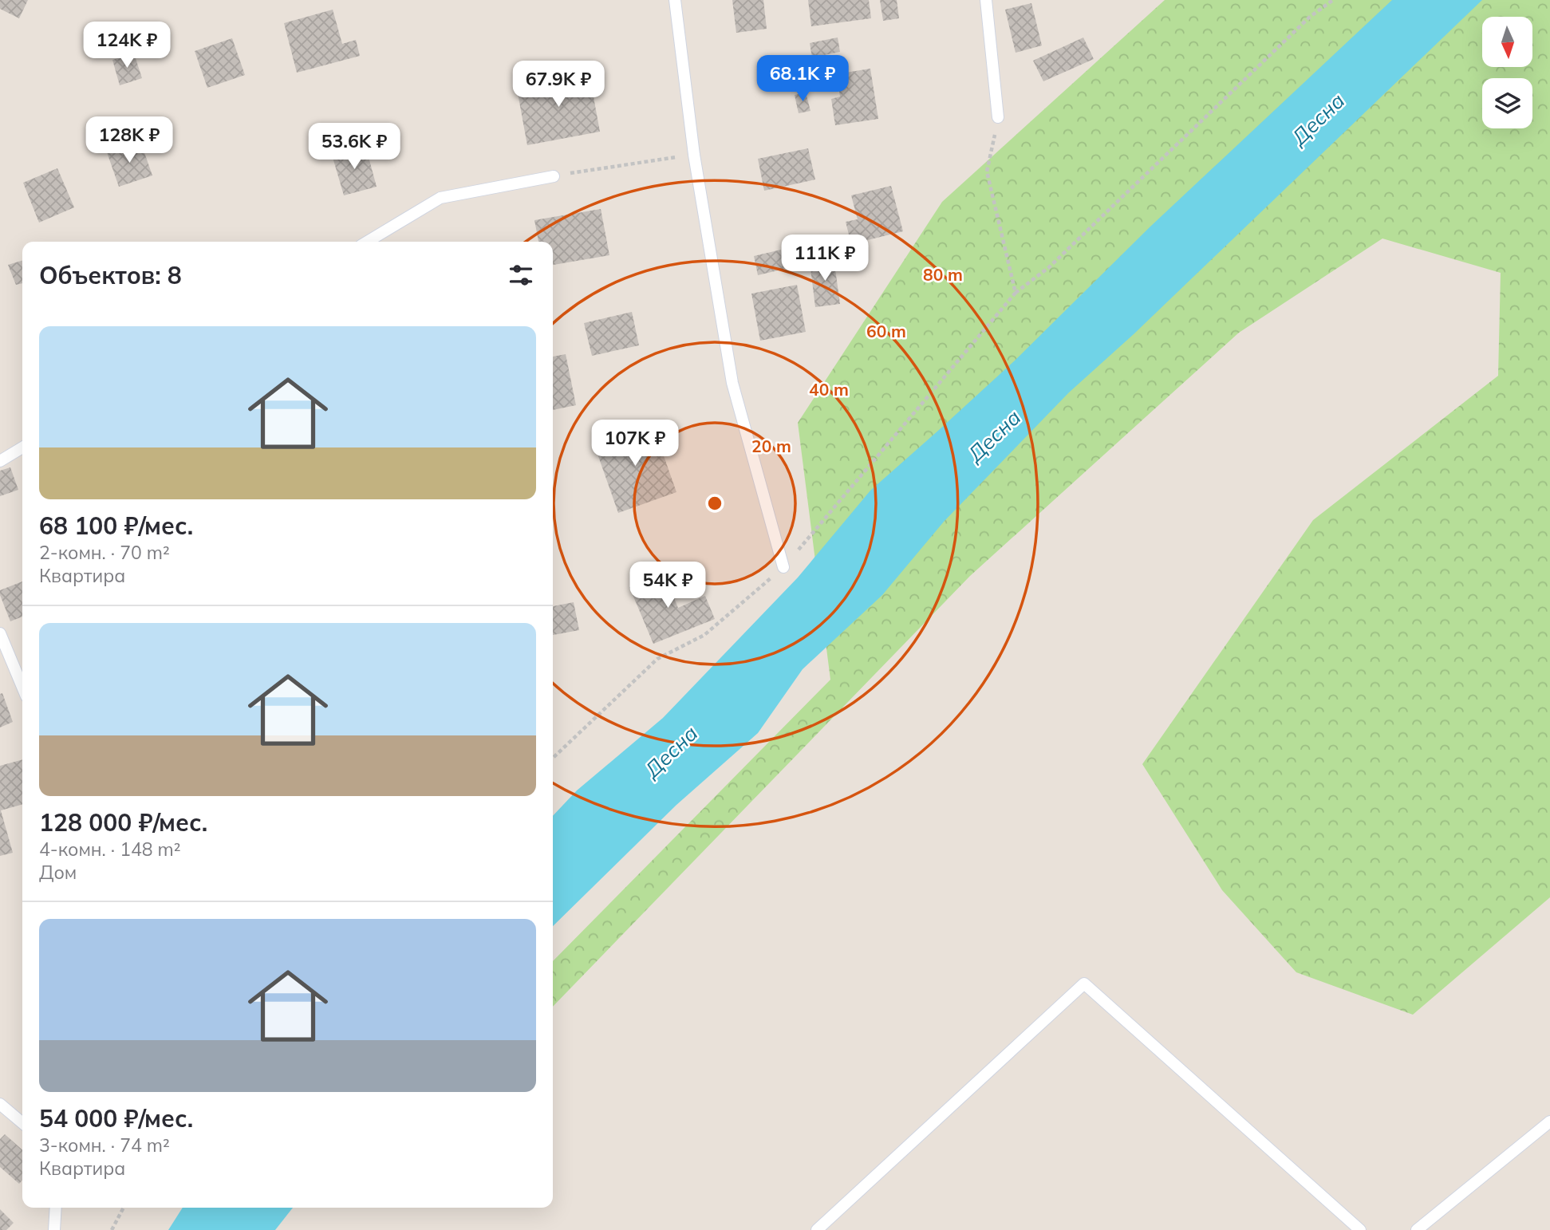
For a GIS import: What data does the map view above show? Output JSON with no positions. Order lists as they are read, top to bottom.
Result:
{
  "water": ["Десна"],
  "north": "bottom",
  "page": {
    "price": [
      "124K ₽",
      "68.1K ₽",
      "67.9K ₽",
      "128K ₽",
      "53.6K ₽",
      "111K ₽",
      "107K ₽",
      "54K ₽"
    ],
    "heading": "Объектов: 8",
    "list": [
      {
        "name": "68 100 ₽/мес.",
        "note": "2-комн. · 70 m² · Квартира"
      },
      {
        "name": "128 000 ₽/мес.",
        "note": "4-комн. · 148 m² · Дом"
      },
      {
        "name": "54 000 ₽/мес.",
        "note": "3-комн. · 74 m² · Квартира"
      }
    ]
  },
  "rings": [
    "80 m",
    "60 m",
    "40 m",
    "20 m"
  ]
}
